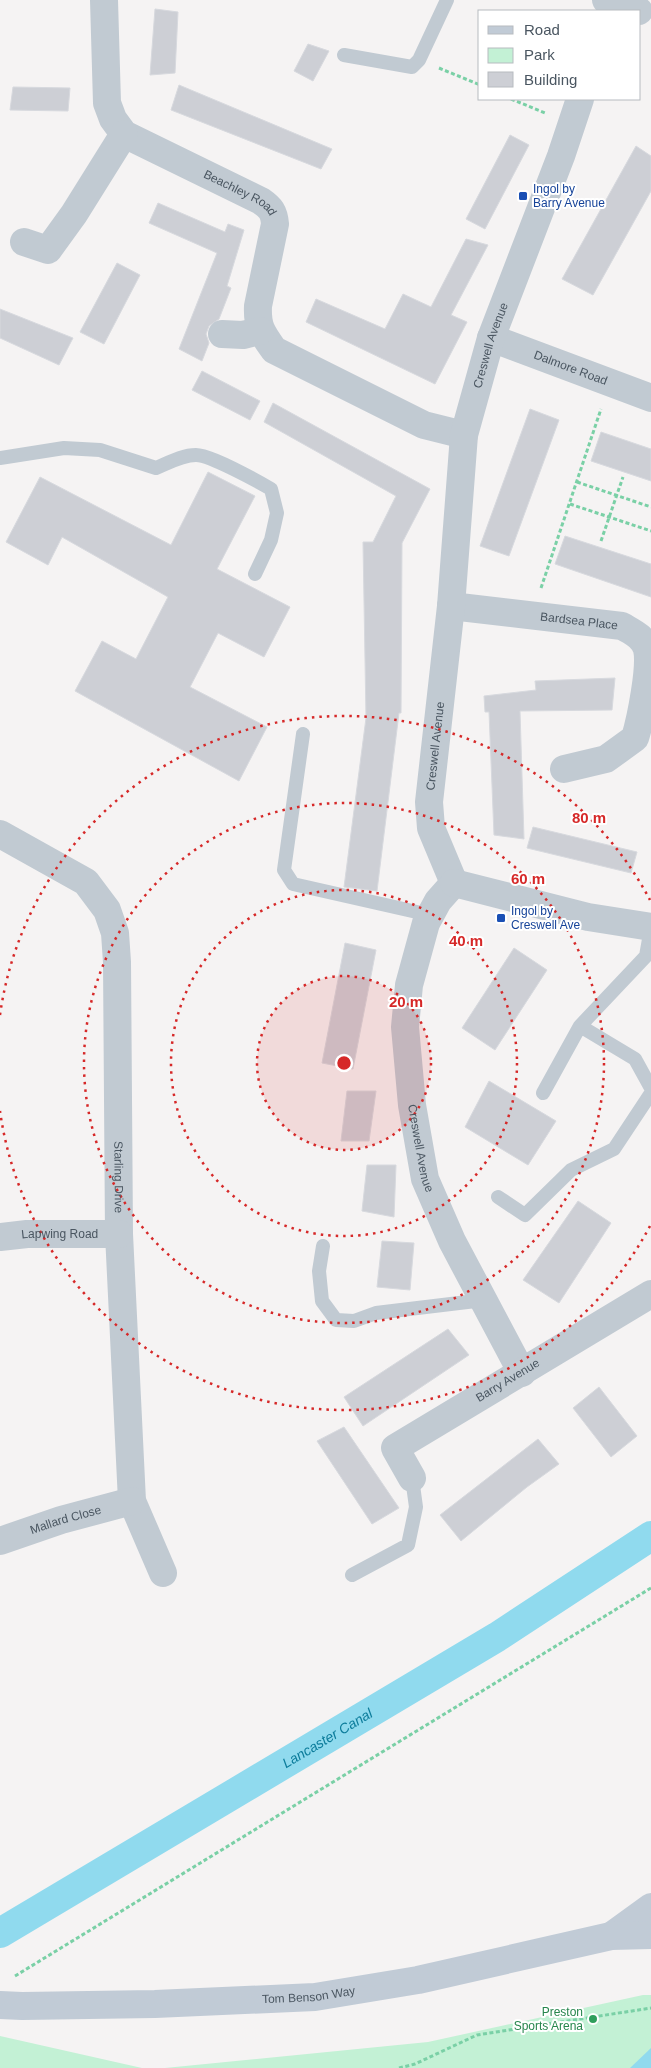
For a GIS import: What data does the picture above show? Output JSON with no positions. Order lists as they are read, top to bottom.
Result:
{
  "streets": {
    "main road": ["Tom Benson Way"],
    "street": [
      "Beachley Road",
      "Creswell Avenue",
      "Dalmore Road",
      "Bardsea Place",
      "Starling Drive",
      "Lapwing Road",
      "Barry Avenue",
      "Mallard Close"
    ]
  },
  "crossings": [
    ["Creswell Avenue", "Dalmore Road"],
    ["Creswell Avenue", "Bardsea Place"],
    ["Creswell Avenue", "Barry Avenue"],
    ["Starling Drive", "Lapwing Road"],
    ["Starling Drive", "Mallard Close"]
  ],
  "water": ["Lancaster Canal"],
  "places": {
    "transit": ["Ingol by Barry Avenue", "Ingol by Creswell Ave"],
    "other": ["Preston Sports Arena"]
  },
  "legend": ["Road", "Park", "Building"],
  "rings": [
    "80 m",
    "60 m",
    "40 m",
    "20 m"
  ]
}
